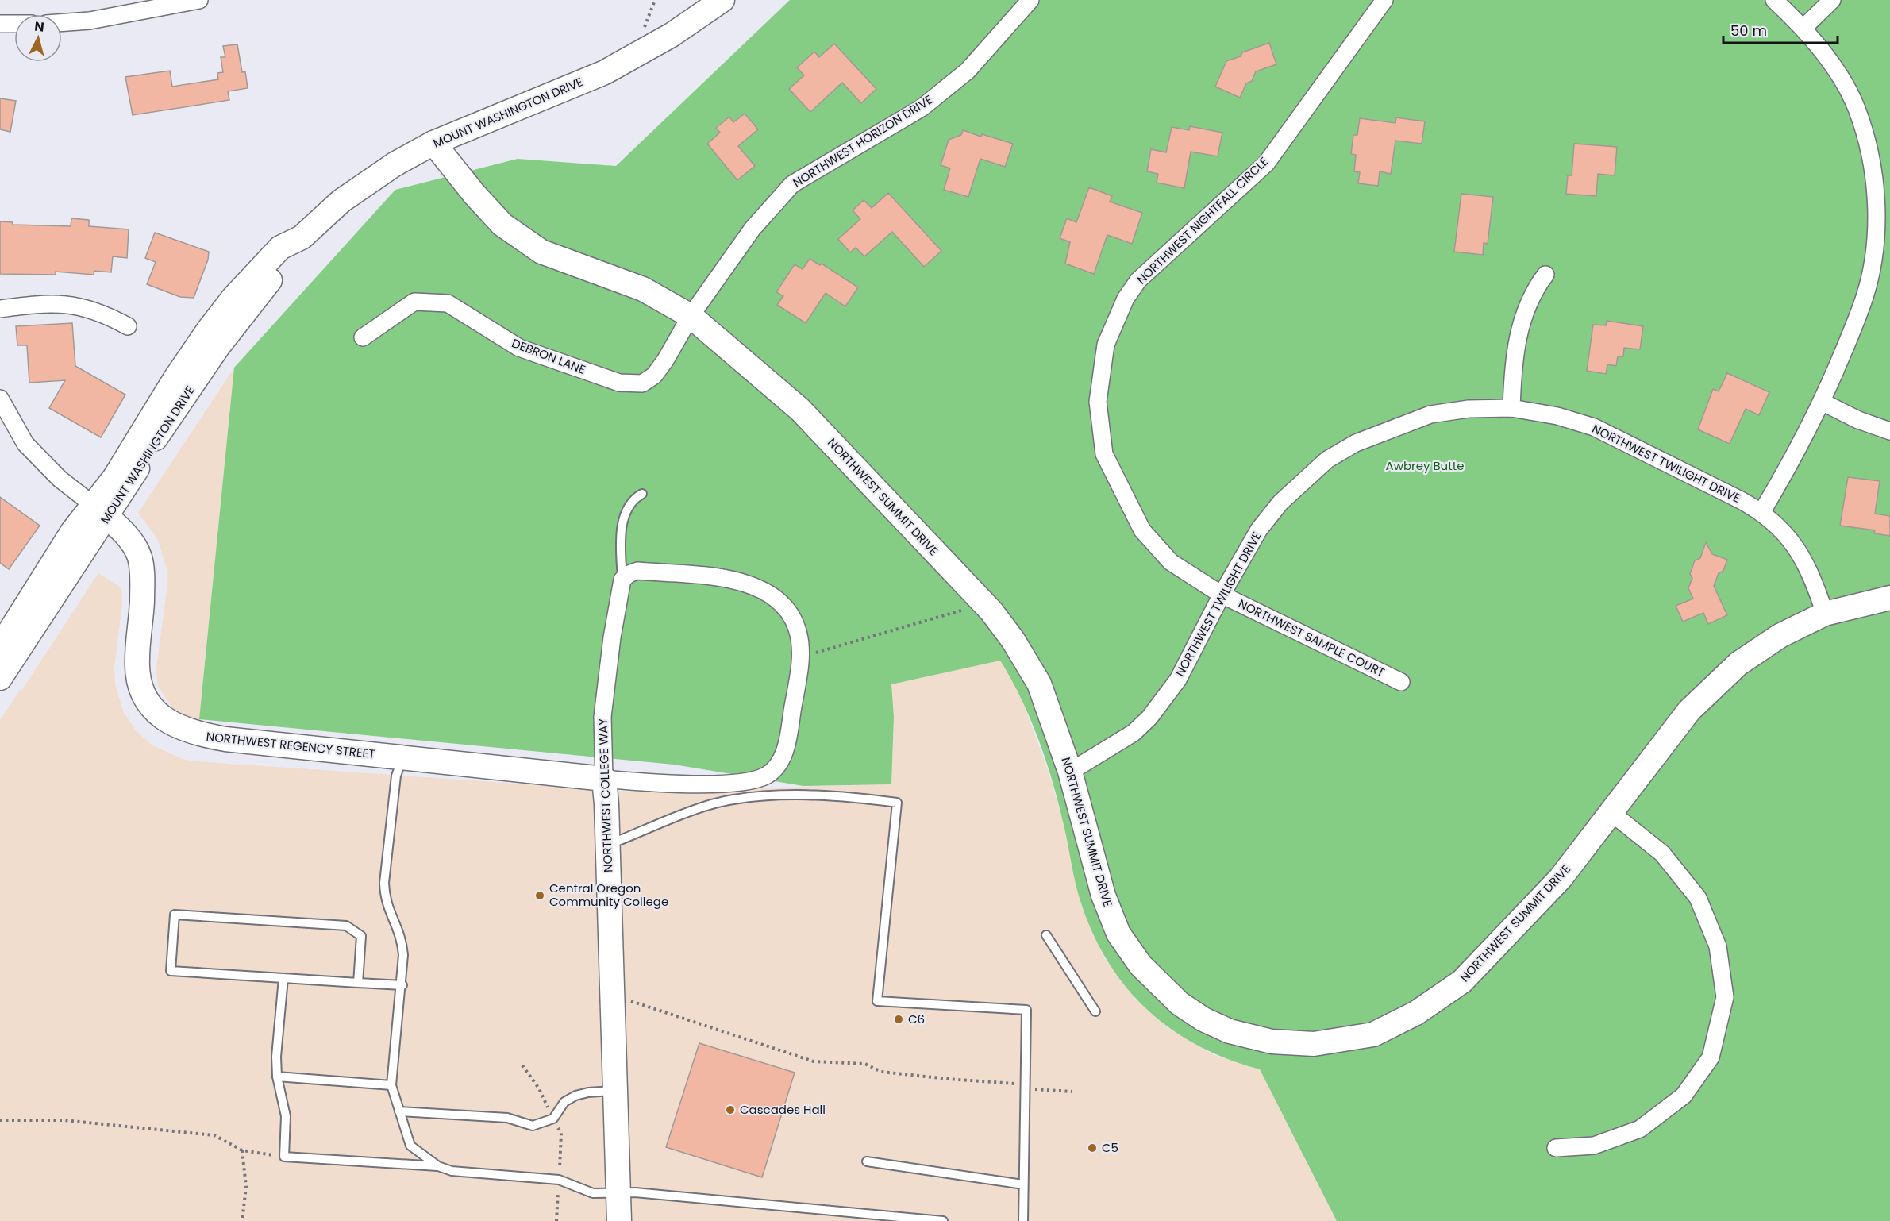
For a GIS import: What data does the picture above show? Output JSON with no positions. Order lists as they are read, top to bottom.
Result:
{
  "streets": {
    "street": [
      "MOUNT WASHINGTON DRIVE",
      "NORTHWEST HORIZON DRIVE",
      "NORTHWEST NIGHTFALL CIRCLE",
      "DEBRON LANE",
      "NORTHWEST TWILIGHT DRIVE",
      "NORTHWEST SUMMIT DRIVE",
      "NORTHWEST SAMPLE COURT",
      "NORTHWEST REGENCY STREET",
      "NORTHWEST COLLEGE WAY"
    ]
  },
  "crossings": [
    ["MOUNT WASHINGTON DRIVE", "NORTHWEST SUMMIT DRIVE"],
    ["MOUNT WASHINGTON DRIVE", "NORTHWEST REGENCY STREET"],
    ["NORTHWEST HORIZON DRIVE", "DEBRON LANE"],
    ["NORTHWEST HORIZON DRIVE", "NORTHWEST SUMMIT DRIVE"],
    ["NORTHWEST NIGHTFALL CIRCLE", "NORTHWEST TWILIGHT DRIVE"],
    ["NORTHWEST NIGHTFALL CIRCLE", "NORTHWEST SAMPLE COURT"],
    ["DEBRON LANE", "NORTHWEST SUMMIT DRIVE"],
    ["NORTHWEST TWILIGHT DRIVE", "NORTHWEST SUMMIT DRIVE"],
    ["NORTHWEST TWILIGHT DRIVE", "NORTHWEST SAMPLE COURT"],
    ["NORTHWEST REGENCY STREET", "NORTHWEST COLLEGE WAY"]
  ],
  "parks": ["Awbrey Butte"],
  "places": [
    "Central Oregon Community College",
    "C6",
    "Cascades Hall",
    "C5"
  ],
  "scale_bar": "50 m",
  "north": "top"
}
